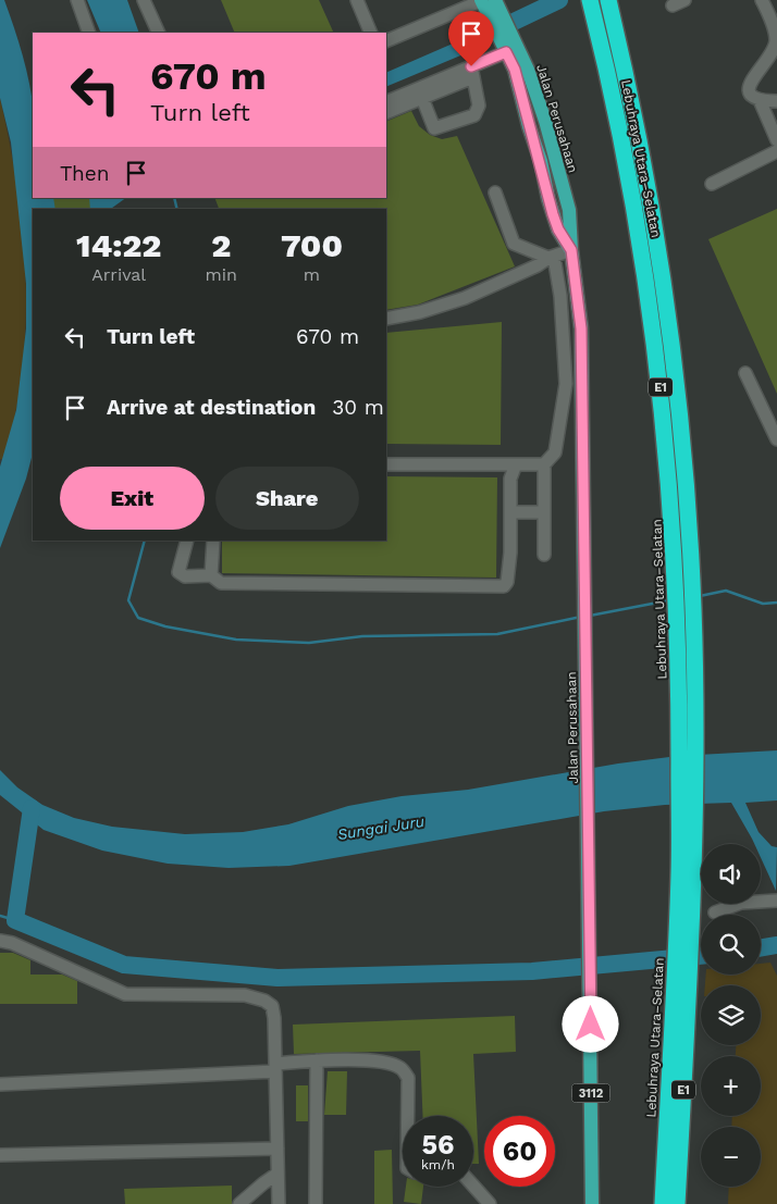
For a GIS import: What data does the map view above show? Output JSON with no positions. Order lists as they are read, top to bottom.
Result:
{
  "streets": {
    "highway": ["Lebuhraya Utara–Selatan", "E1"],
    "main road": ["Jalan Perusahaan", "3112"]
  },
  "water": ["Sungai Juru"],
  "page": {
    "turn": ["670 m", "Turn left"],
    "then": "Then",
    "eta": [
      "14:22",
      "Arrival",
      "2",
      "min",
      "700",
      "m"
    ],
    "list": [
      {
        "name": "Turn left",
        "value": "670 m"
      },
      {
        "name": "Arrive at destination",
        "value": "30 m"
      }
    ],
    "buttons": ["Exit", "Share"],
    "map_buttons": ["+", "−"],
    "speed": "56 km/h",
    "limit": "60"
  }
}
